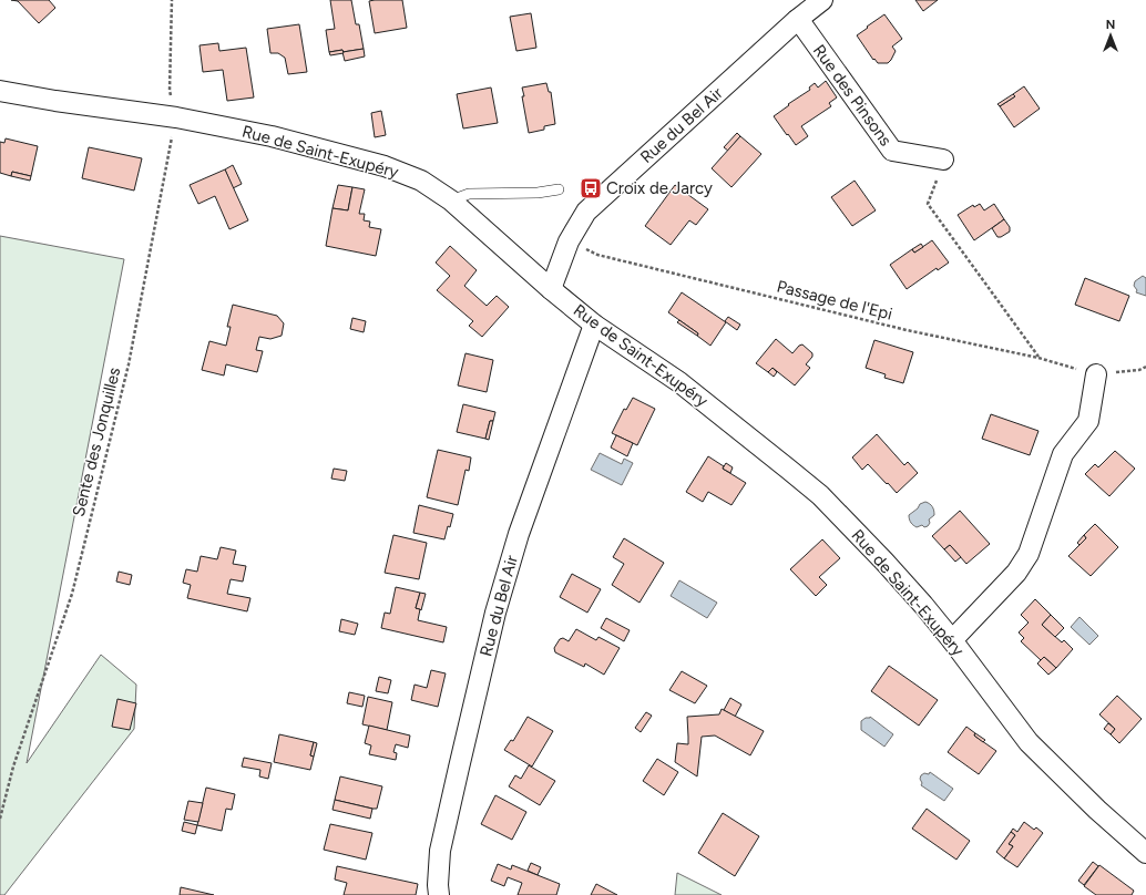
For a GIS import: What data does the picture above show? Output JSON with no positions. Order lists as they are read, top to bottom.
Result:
{
  "streets": {
    "street": ["Rue des Pinsons", "Rue du Bel Air", "Rue de Saint-Exupéry"],
    "path": ["Passage de l'Epi", "Sente des Jonquilles"]
  },
  "crossings": [
    ["Rue des Pinsons", "Rue du Bel Air"],
    ["Rue du Bel Air", "Rue de Saint-Exupéry"],
    ["Rue du Bel Air", "Passage de l'Epi"],
    ["Rue de Saint-Exupéry", "Sente des Jonquilles"]
  ],
  "places": {
    "bus stop": ["Croix de Jarcy"]
  },
  "north": "top"
}
